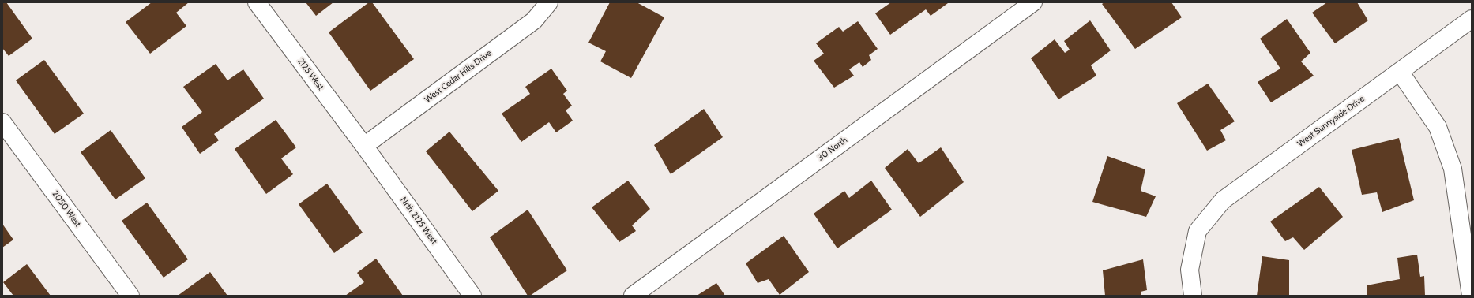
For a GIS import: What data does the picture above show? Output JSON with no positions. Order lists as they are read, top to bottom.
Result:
{
  "streets": {
    "street": [
      "2125 West",
      "West Cedar Hills Drive",
      "West Sunnyside Drive",
      "30 North",
      "2050 West",
      "Nrth 2125 West"
    ]
  },
  "crossings": [
    ["2125 West", "West Cedar Hills Drive"],
    ["2125 West", "Nrth 2125 West"],
    ["West Cedar Hills Drive", "Nrth 2125 West"]
  ]
}
